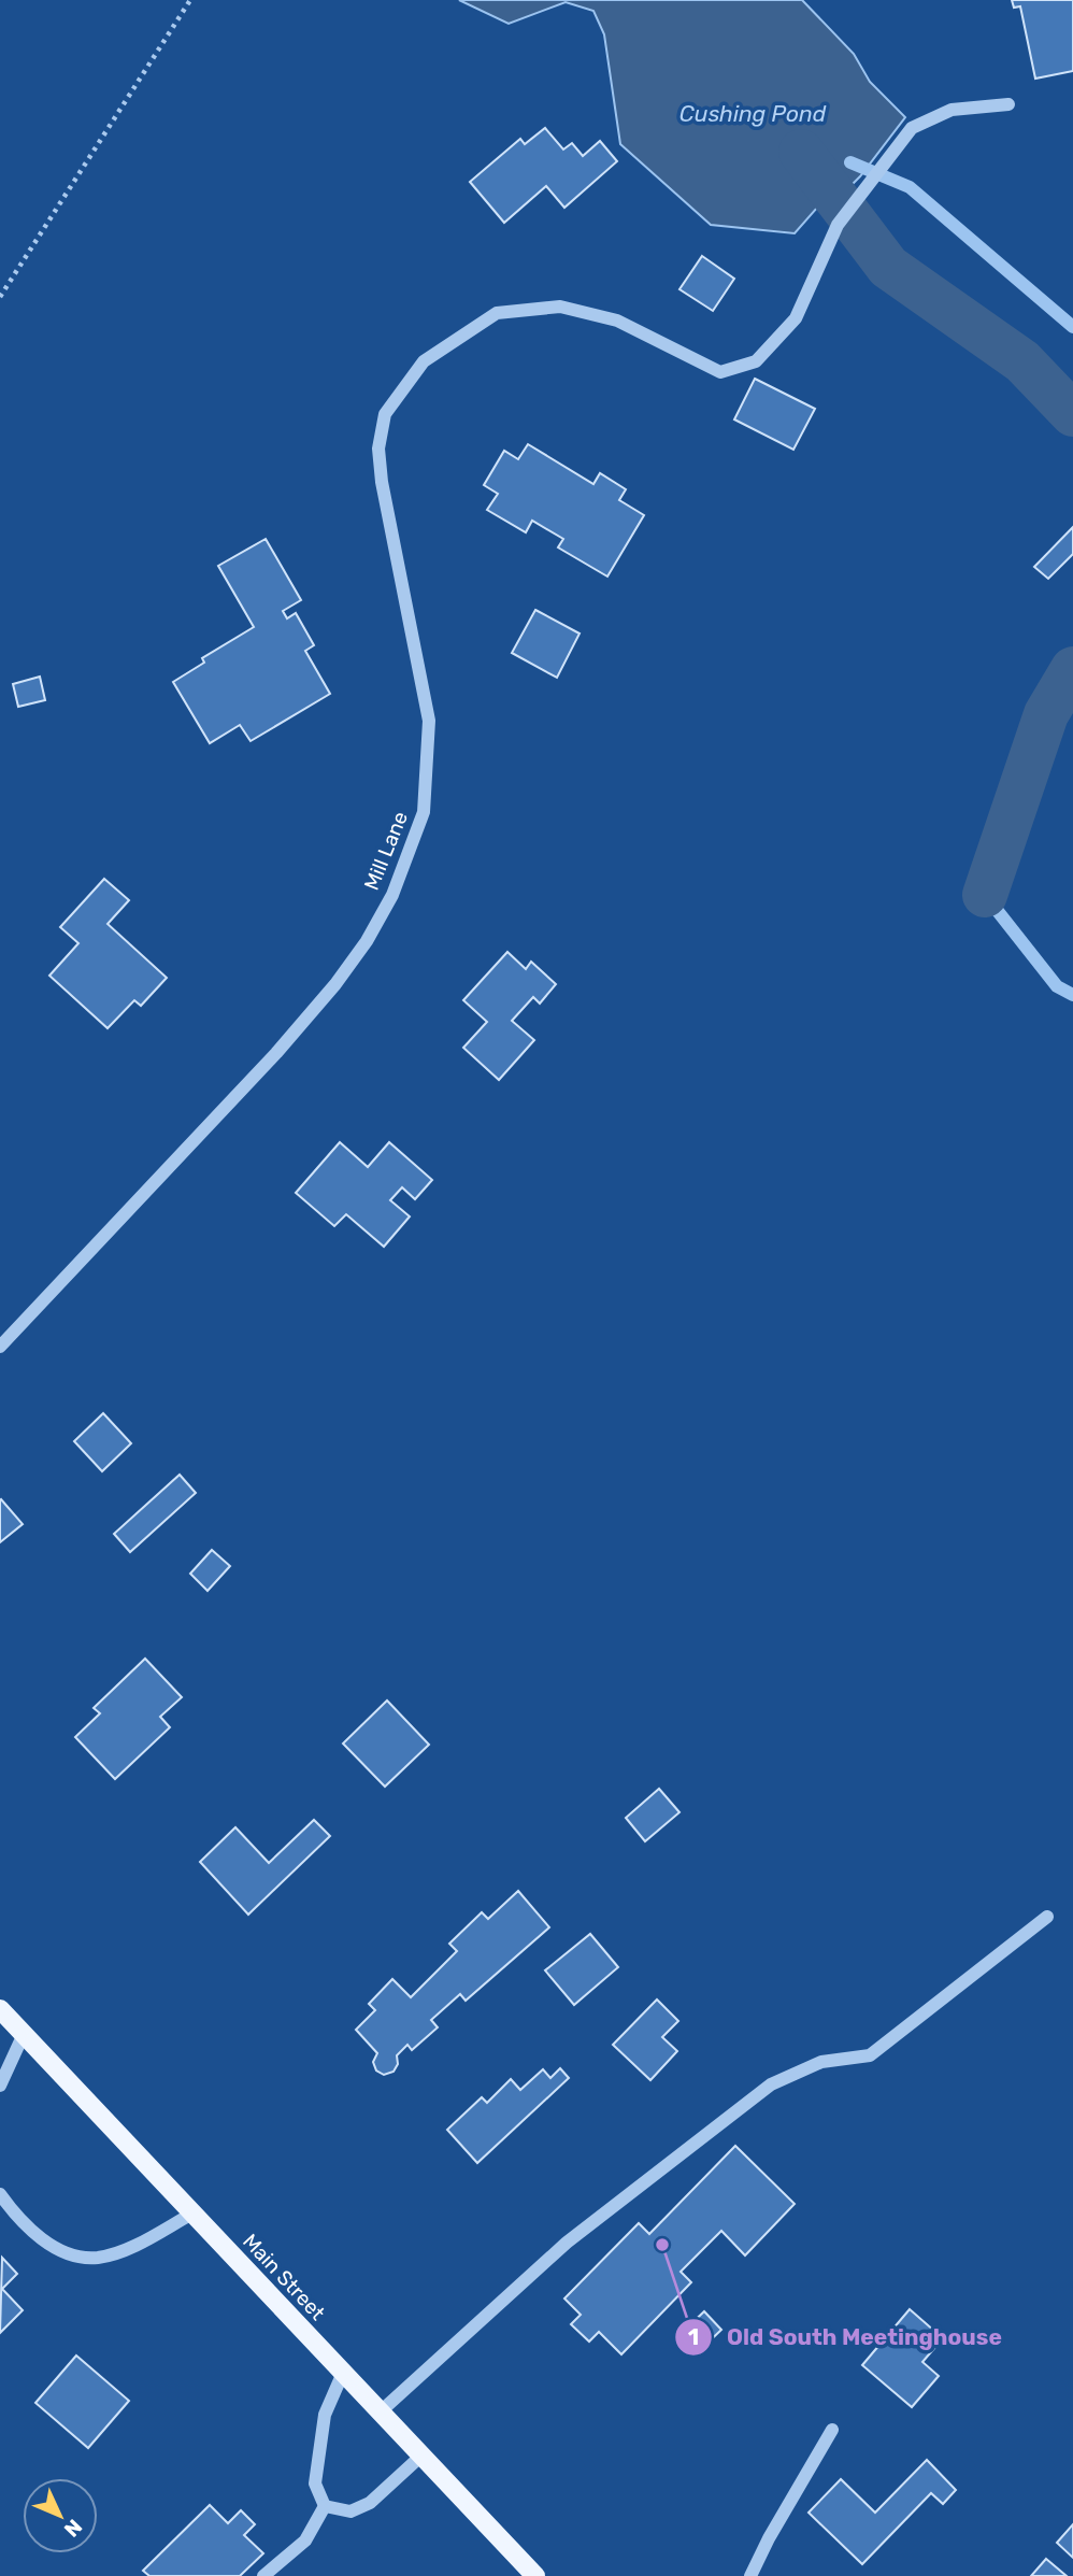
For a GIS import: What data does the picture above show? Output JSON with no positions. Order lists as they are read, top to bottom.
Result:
{
  "streets": {
    "main road": ["Main Street"],
    "street": ["Mill Lane"]
  },
  "water": ["Cushing Pond"],
  "places": ["Old South Meetinghouse"],
  "north": "bottom right"
}
